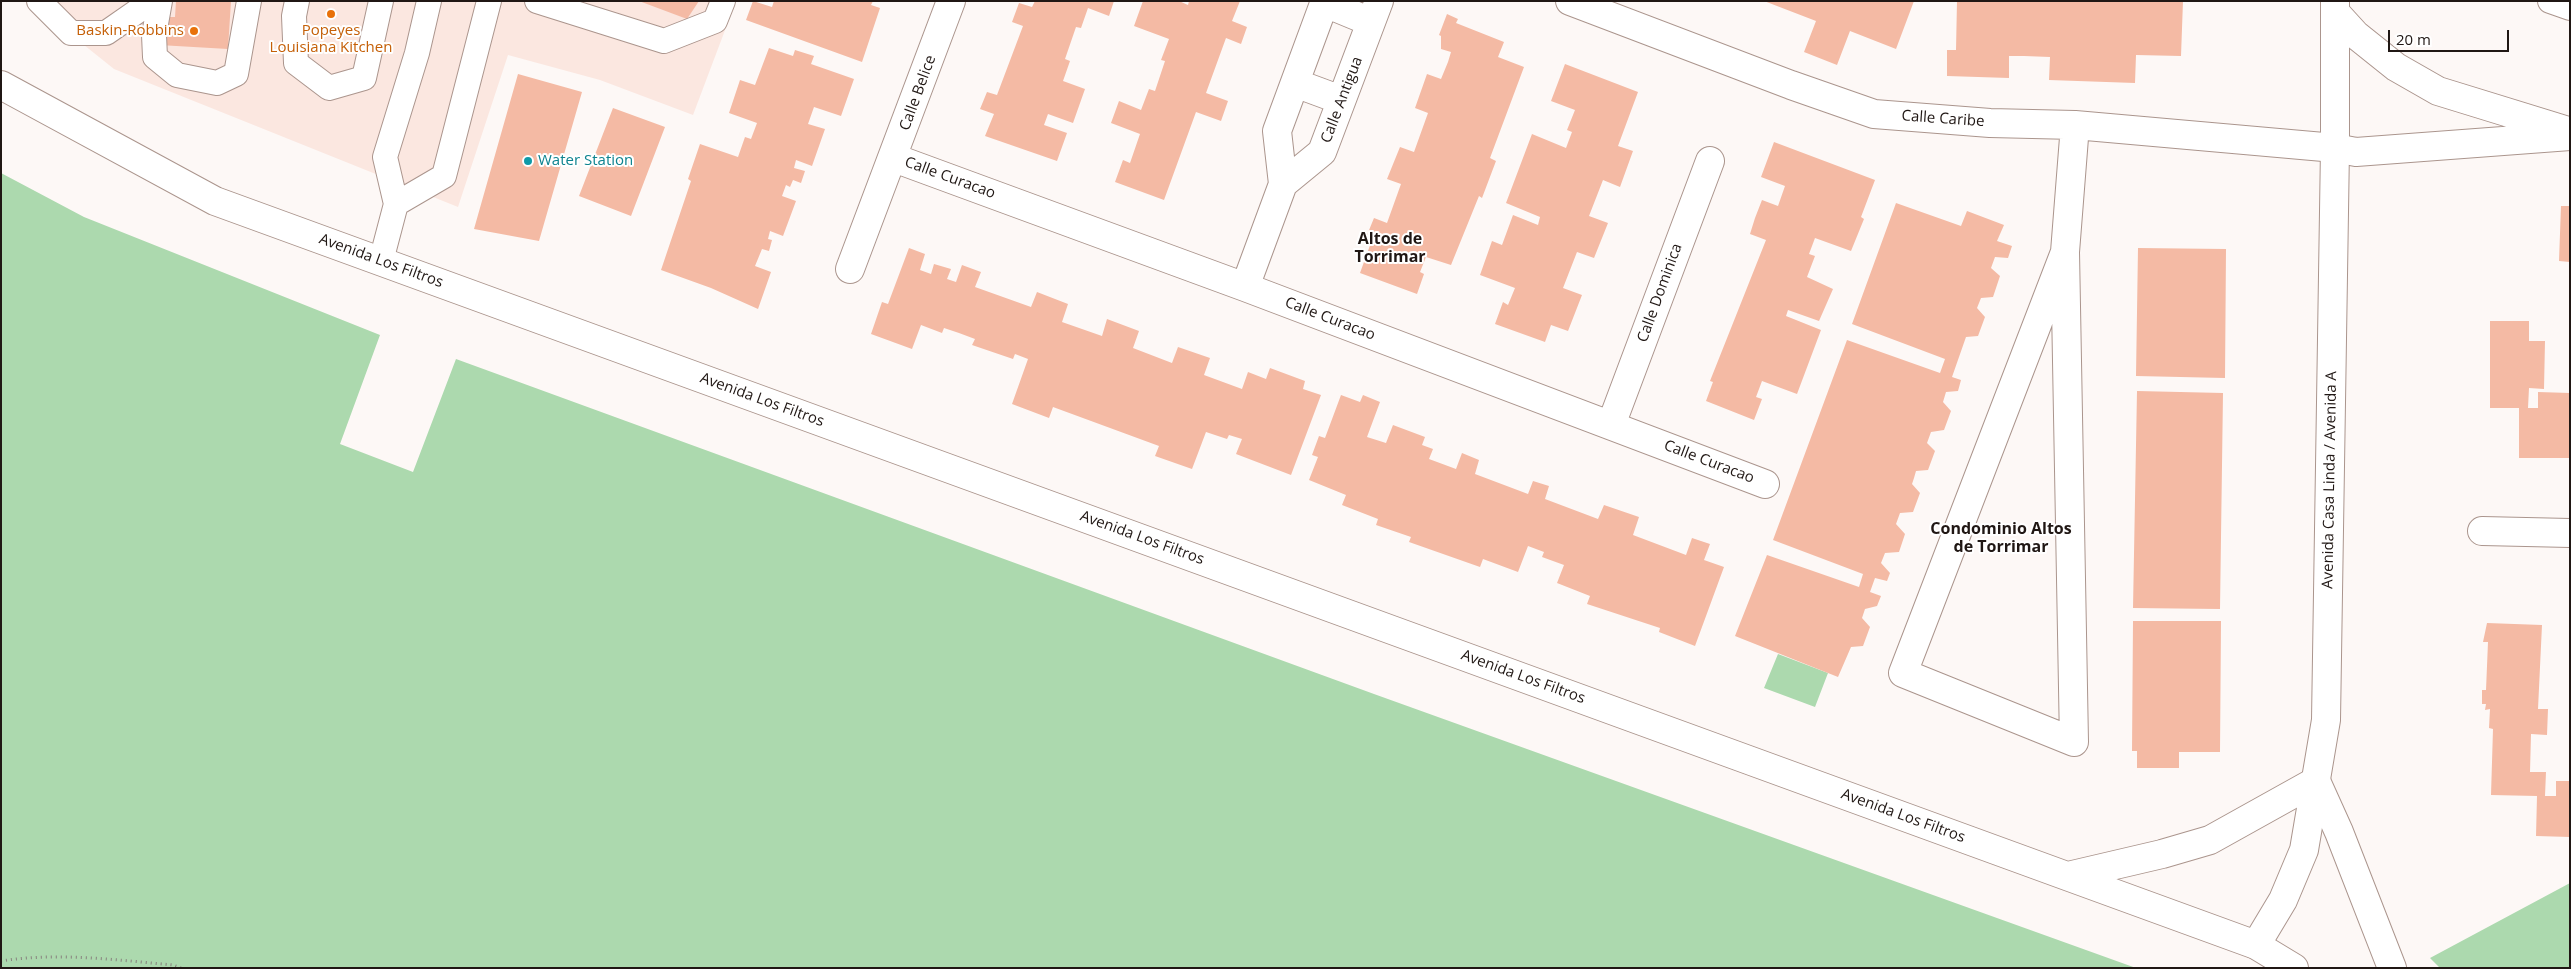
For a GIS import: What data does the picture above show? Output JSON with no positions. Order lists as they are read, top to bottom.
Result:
{
  "streets": {
    "street": [
      "Calle Belice",
      "Calle Antigua",
      "Calle Caribe",
      "Calle Curacao",
      "Avenida Los Filtros",
      "Calle Dominica",
      "Avenida Casa Linda / Avenida A"
    ]
  },
  "crossings": [
    ["Calle Belice", "Calle Curacao"],
    ["Calle Caribe", "Avenida Casa Linda / Avenida A"],
    ["Calle Curacao", "Calle Dominica"],
    ["Avenida Los Filtros", "Avenida Casa Linda / Avenida A"]
  ],
  "districts": ["Altos de Torrimar", "Condominio Altos de Torrimar"],
  "places": ["Popeyes Louisiana Kitchen", "Baskin-Robbins", "Water Station"],
  "scale_bar": "20 m"
}
